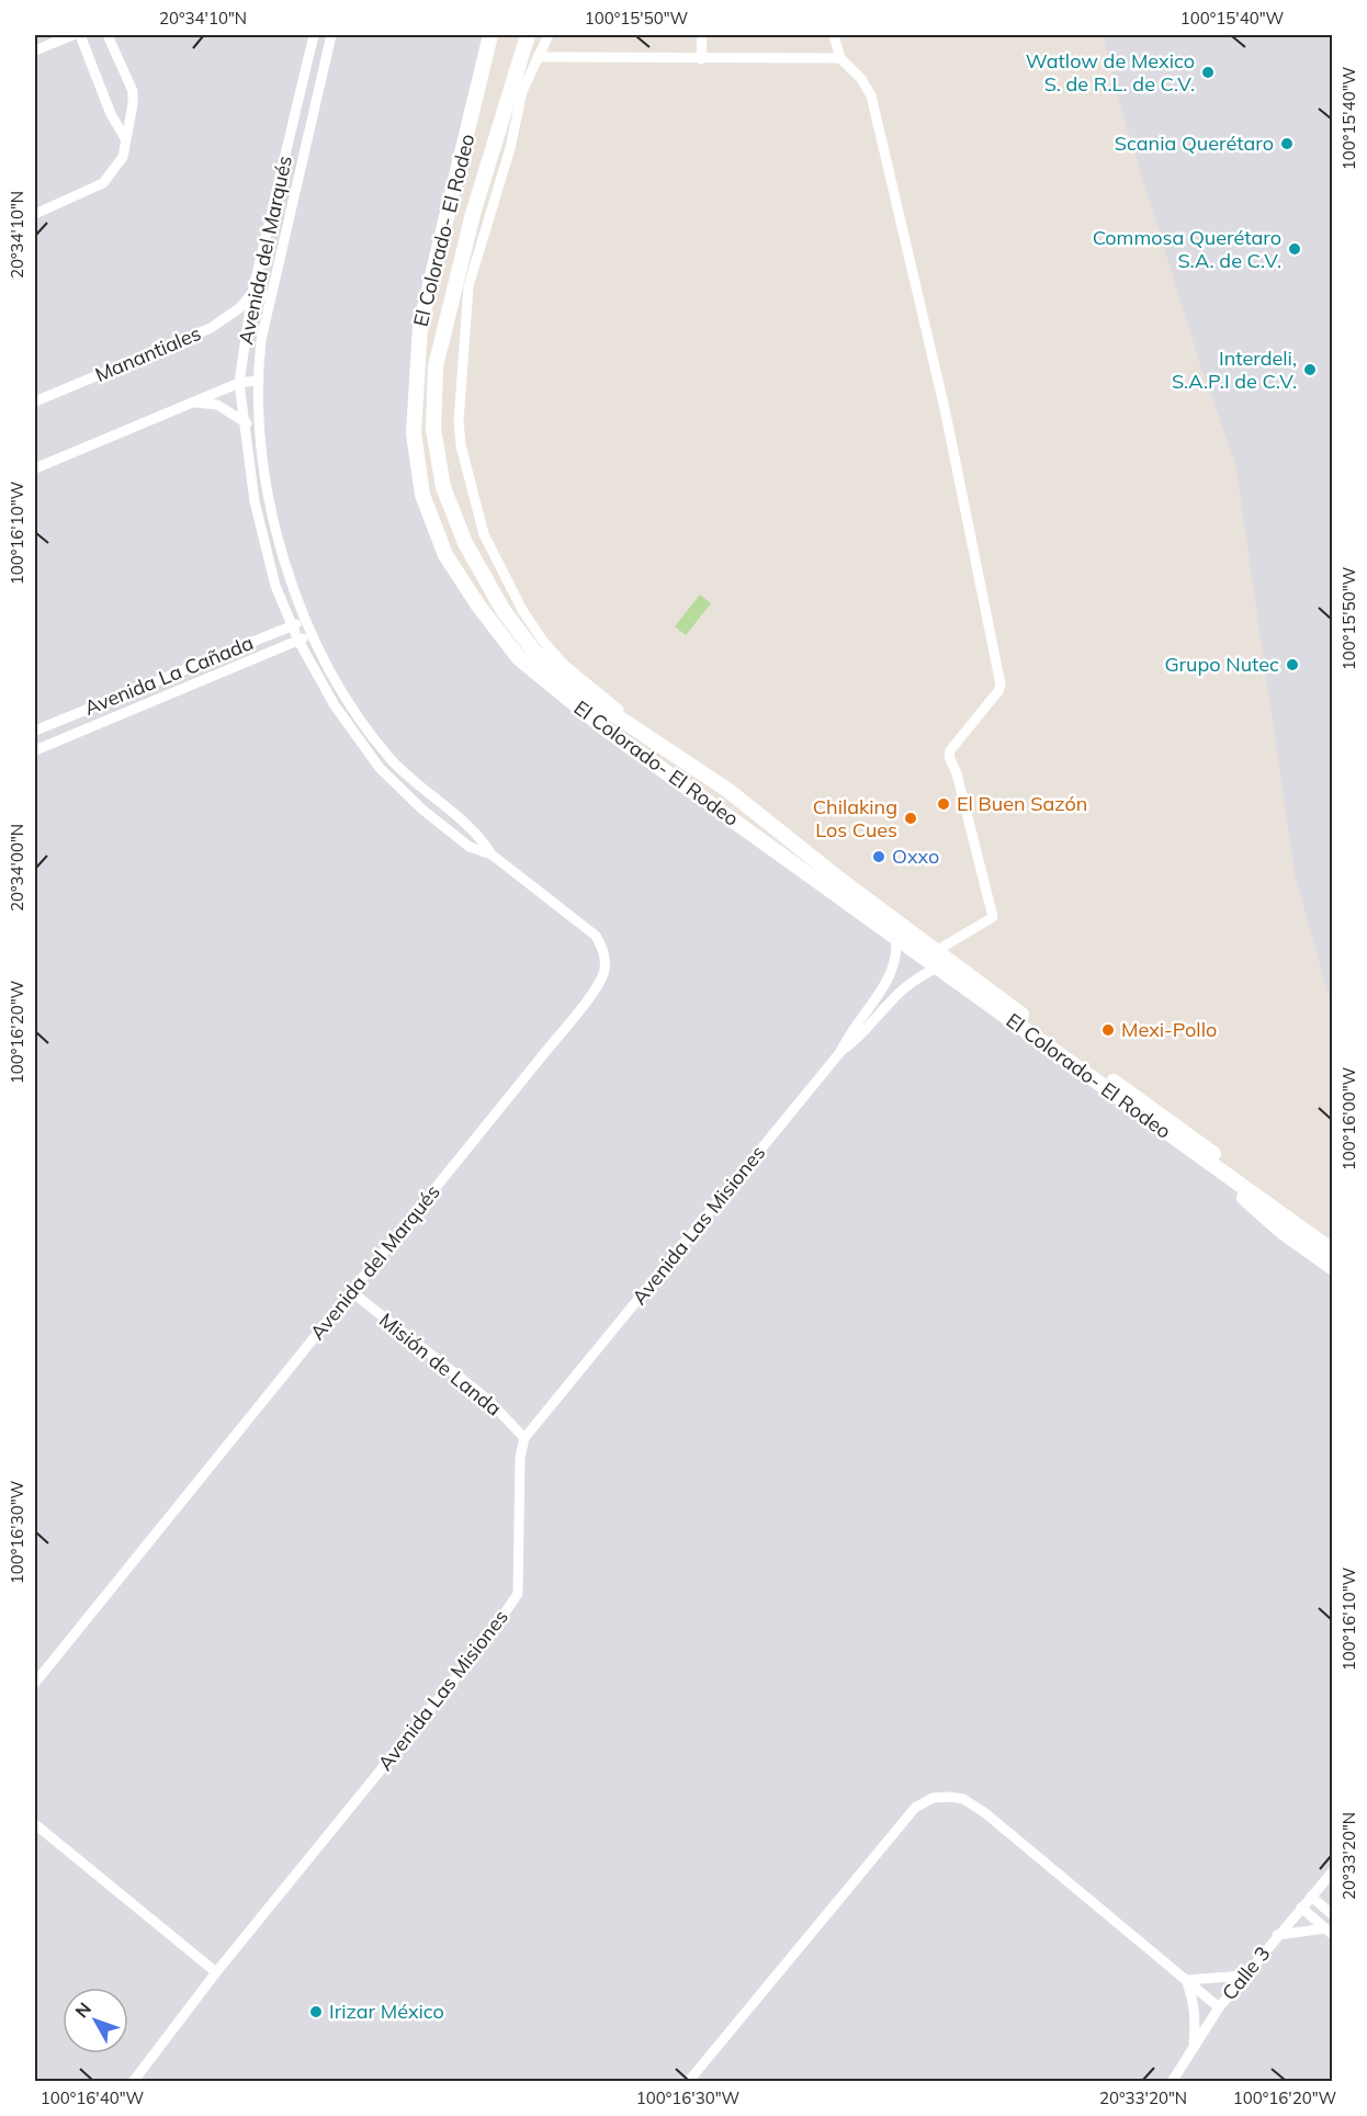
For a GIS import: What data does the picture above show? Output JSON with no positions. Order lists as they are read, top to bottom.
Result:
{
  "streets": {
    "main road": ["El Colorado- El Rodeo"],
    "street": [
      "Avenida del Marqués",
      "Manantiales",
      "Avenida La Cañada",
      "Avenida Las Misiones",
      "Misión de Landa",
      "Calle 3"
    ]
  },
  "crossings": [
    ["El Colorado- El Rodeo", "Avenida Las Misiones"],
    ["Avenida del Marqués", "Manantiales"],
    ["Avenida del Marqués", "Avenida La Cañada"],
    ["Avenida del Marqués", "Misión de Landa"],
    ["Avenida Las Misiones", "Misión de Landa"]
  ],
  "places": [
    "Watlow de Mexico S. de R.L. de C.V.",
    "Scania Querétaro",
    "Commosa Querétaro S.A. de C.V.",
    "Interdeli, S.A.P.I de C.V.",
    "Grupo Nutec",
    "El Buen Sazón",
    "Chilaking Los Cues",
    "Oxxo",
    "Mexi-Pollo",
    "Irizar México"
  ],
  "north": "top left",
  "coordinates": [
    "20°34'10\"N",
    "100°15'50\"W",
    "100°15'40\"W",
    "100°16'10\"W",
    "20°34'00\"N",
    "100°16'20\"W",
    "100°16'00\"W",
    "100°16'30\"W",
    "20°33'20\"N",
    "100°16'40\"W"
  ]
}
